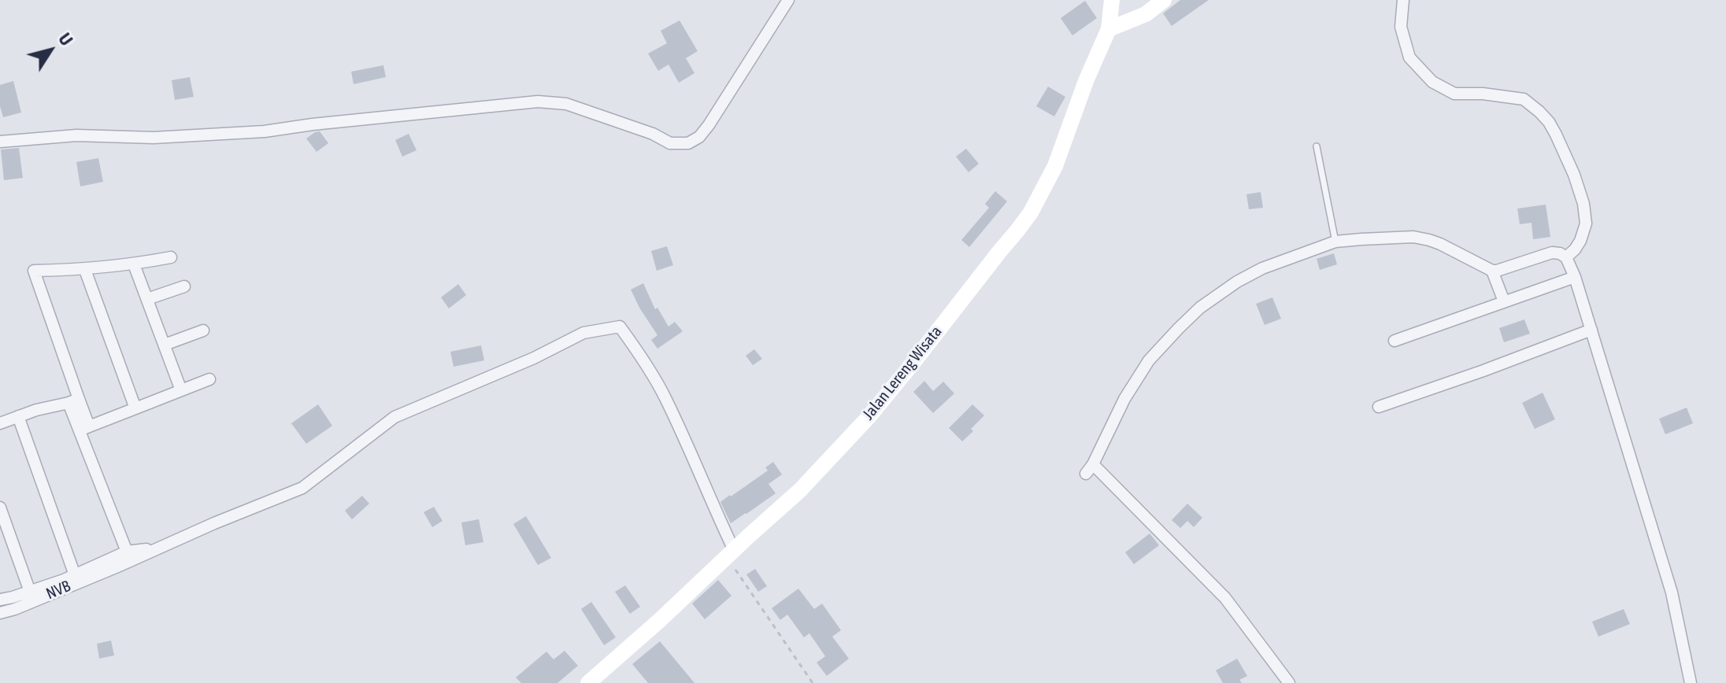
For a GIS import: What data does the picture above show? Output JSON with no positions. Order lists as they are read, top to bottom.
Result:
{
  "streets": {
    "main road": ["Jalan Lereng Wisata"],
    "street": ["NVB"]
  },
  "crossings": [
    ["Jalan Lereng Wisata", "NVB"]
  ],
  "north": "top right"
}
